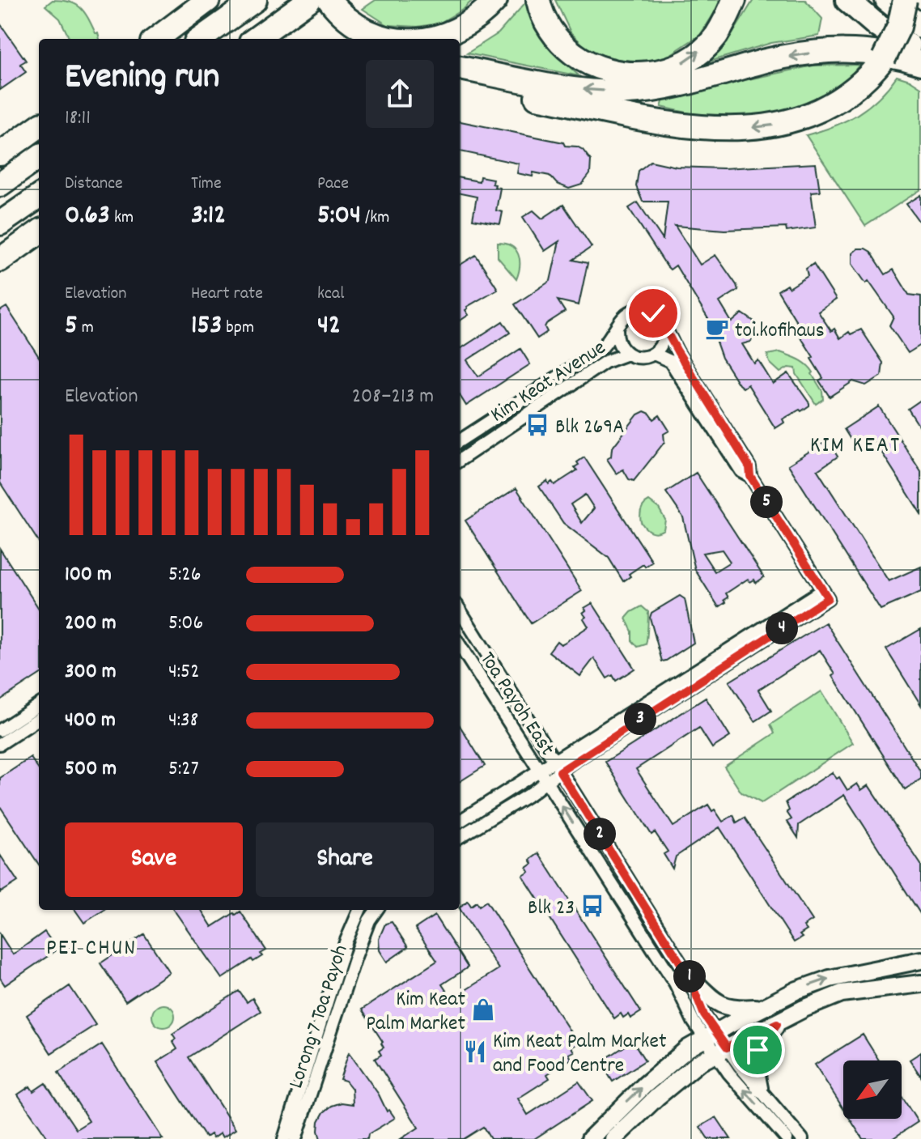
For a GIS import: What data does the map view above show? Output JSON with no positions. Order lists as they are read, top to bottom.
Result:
{
  "streets": {
    "street": ["Kim Keat Avenue", "Toa Payoh East", "Lorong 7 Toa Payoh"]
  },
  "crossings": [
    ["Kim Keat Avenue", "Toa Payoh East"]
  ],
  "districts": ["KIM KEAT", "PEI CHUN"],
  "places": {
    "cafe": ["toi.kofihaus"],
    "bus stop": ["Blk 269A", "Blk 23"],
    "shop": ["Kim Keat Palm Market"],
    "restaurant": ["Kim Keat Palm Market and Food Centre"]
  },
  "north": "bottom left",
  "page": {
    "heading": ["Evening run", "18:11"],
    "stats": [
      ["Distance", "0.63 km"],
      ["Time", "3:12"],
      ["Pace", "5:04 /km"],
      ["Elevation", "5 m"],
      ["Heart rate", "153 bpm"],
      ["kcal", "42"]
    ],
    "chart": ["Elevation", "208–213 m"],
    "pins": [
      "5",
      "4",
      "3",
      "2",
      "1"
    ],
    "list": [
      {
        "name": "100 m",
        "note": "5:26"
      },
      {
        "name": "200 m",
        "note": "5:06"
      },
      {
        "name": "300 m",
        "note": "4:52"
      },
      {
        "name": "400 m",
        "note": "4:38"
      },
      {
        "name": "500 m",
        "note": "5:27"
      }
    ],
    "buttons": ["Save", "Share"]
  }
}
